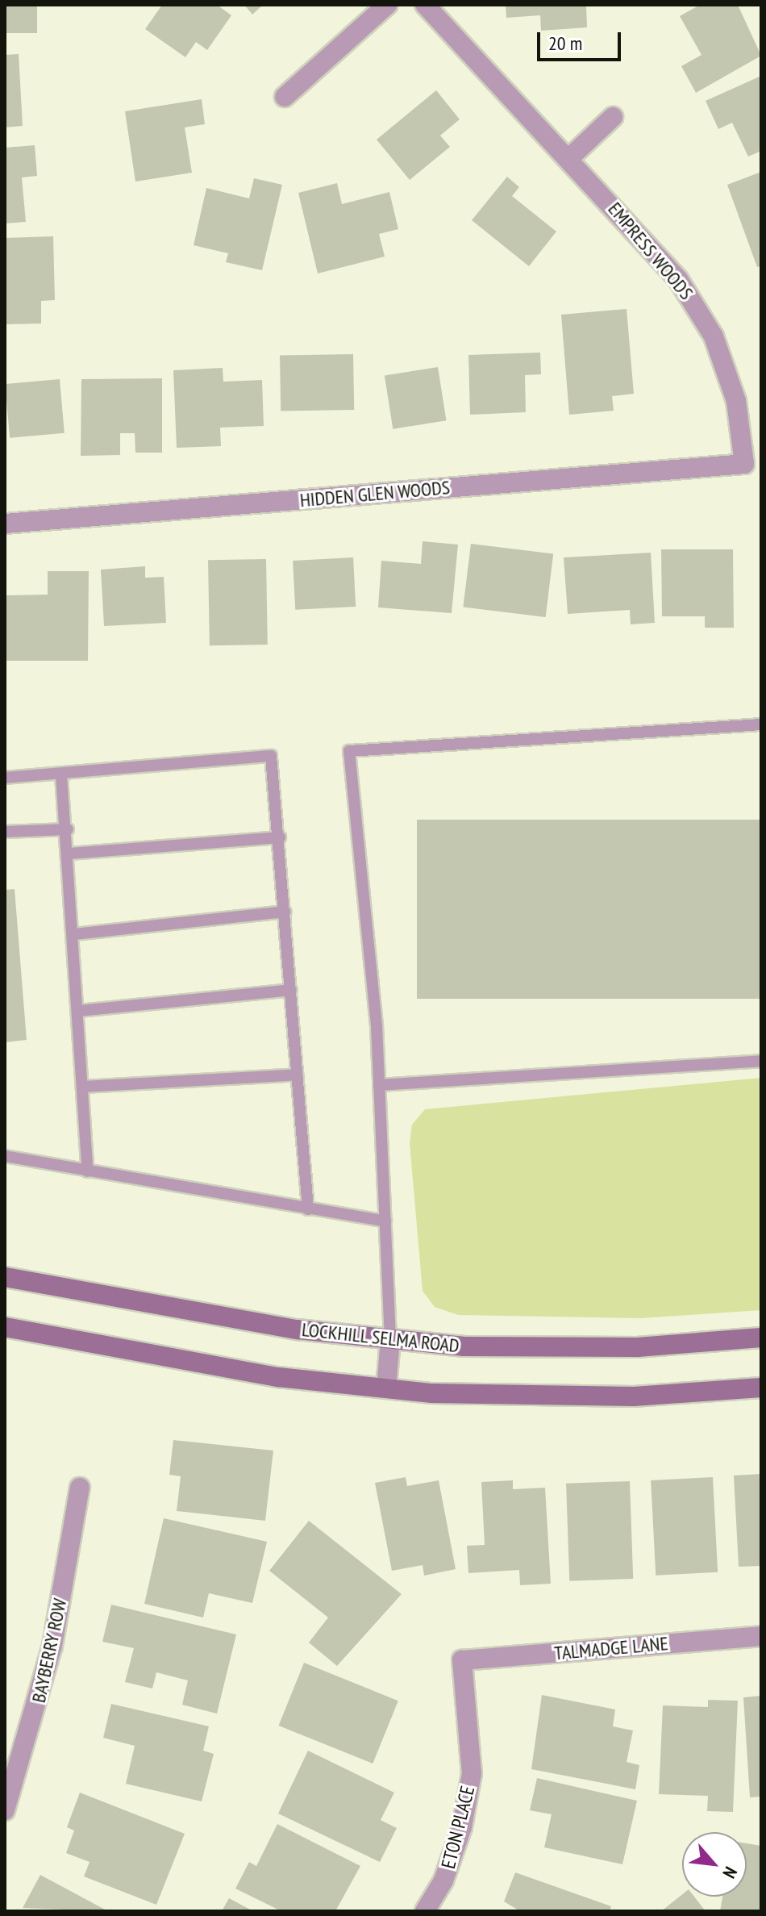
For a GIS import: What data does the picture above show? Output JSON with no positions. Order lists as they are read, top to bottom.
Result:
{
  "streets": {
    "main road": ["LOCKHILL SELMA ROAD"],
    "street": [
      "EMPRESS WOODS",
      "HIDDEN GLEN WOODS",
      "TALMADGE LANE",
      "BAYBERRY ROW",
      "ETON PLACE"
    ]
  },
  "crossings": [
    ["EMPRESS WOODS", "HIDDEN GLEN WOODS"],
    ["TALMADGE LANE", "ETON PLACE"]
  ],
  "scale_bar": "20 m",
  "north": "bottom right"
}
